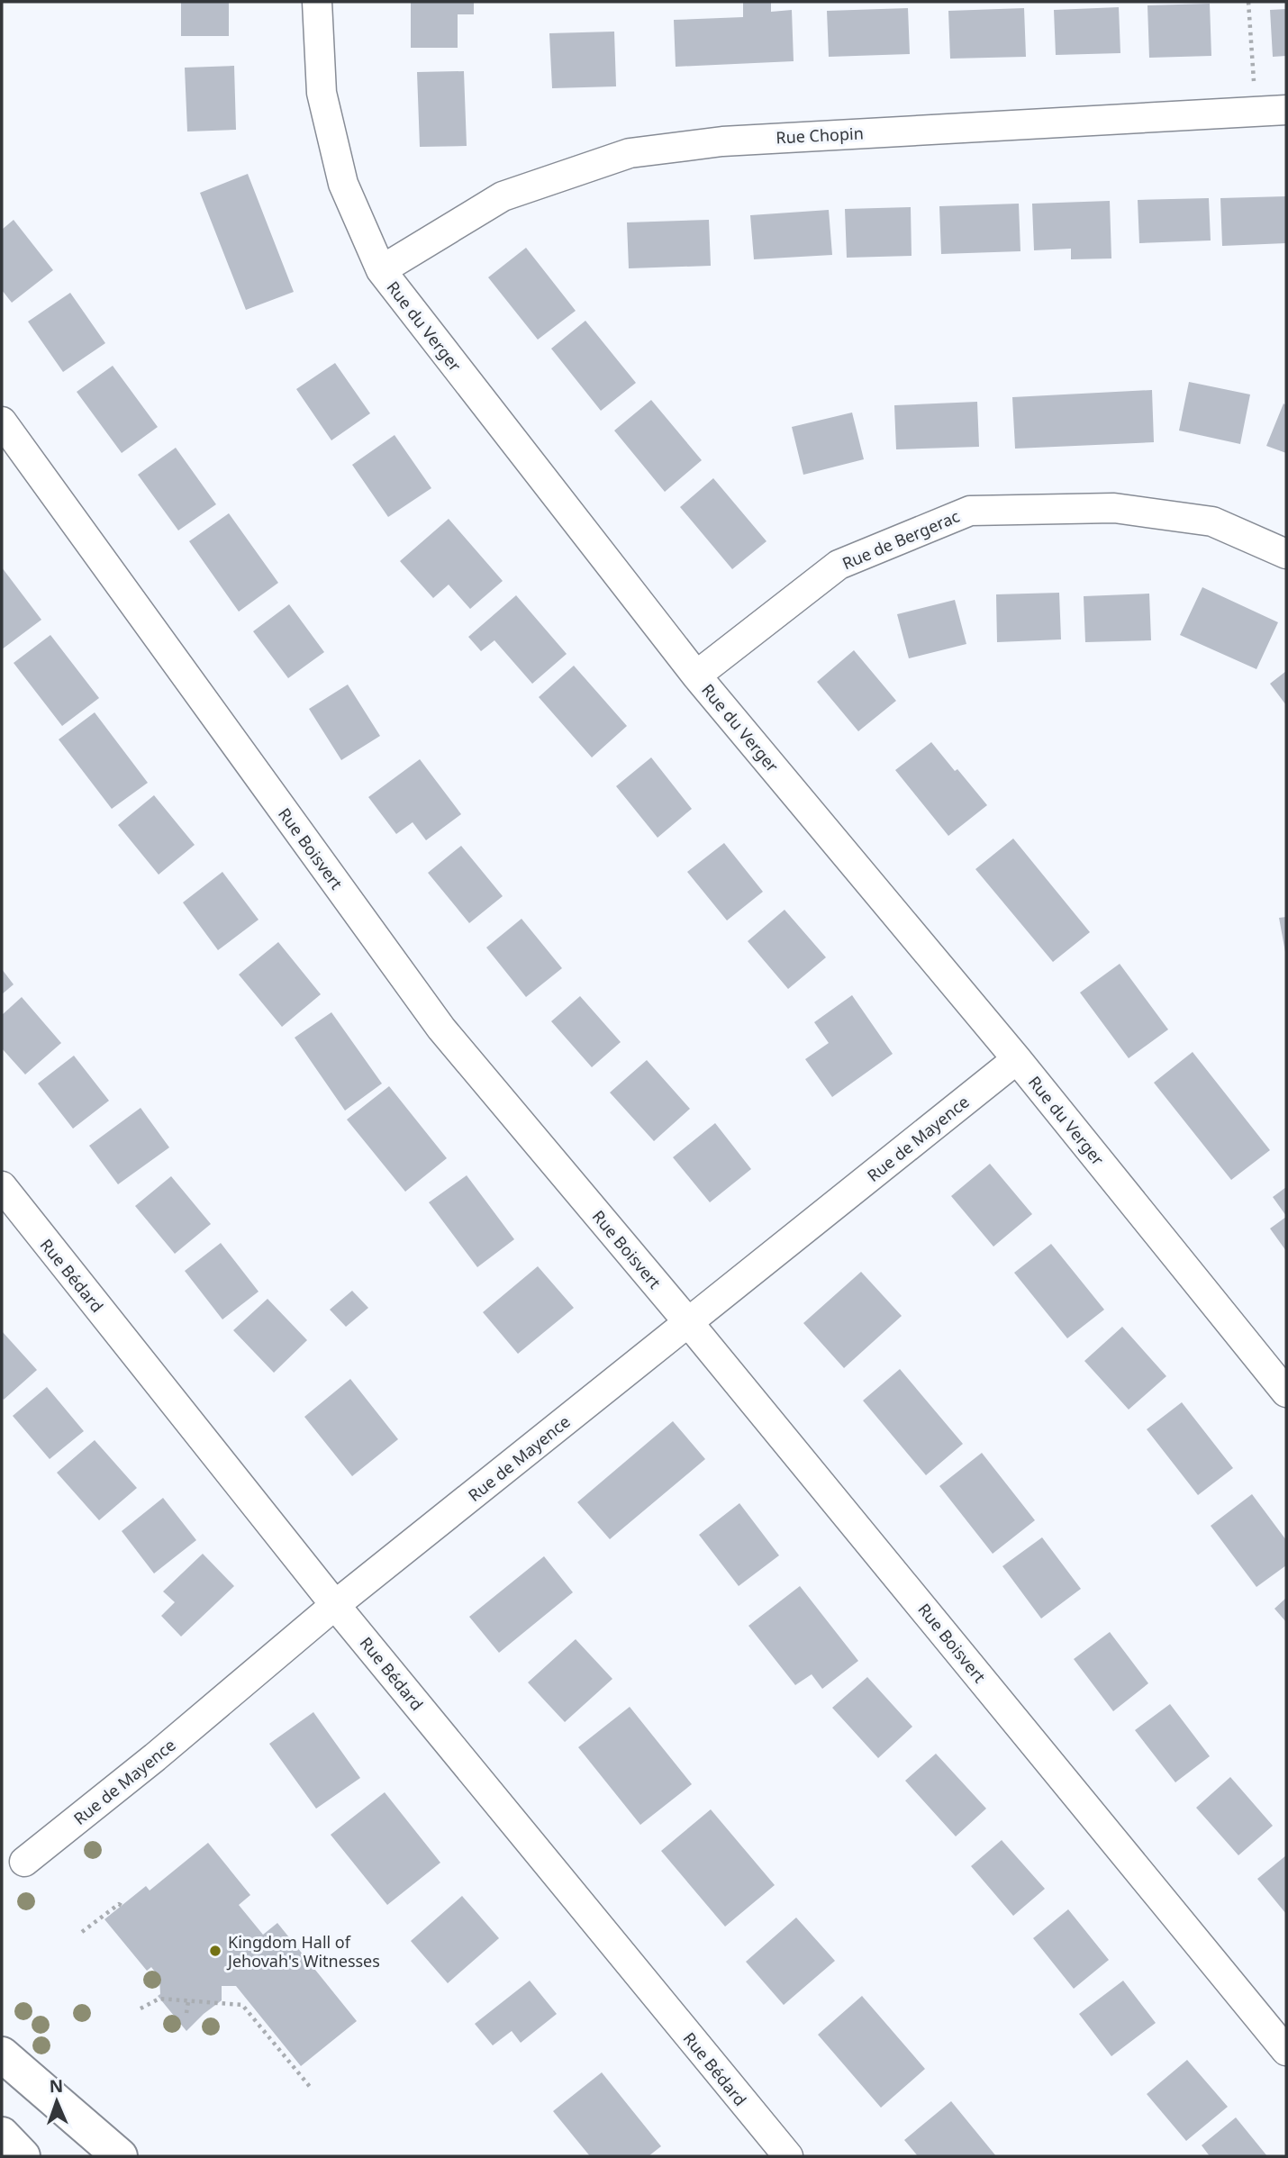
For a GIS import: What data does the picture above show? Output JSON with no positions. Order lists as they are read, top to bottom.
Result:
{
  "streets": {
    "street": [
      "Rue Chopin",
      "Rue du Verger",
      "Rue de Bergerac",
      "Rue Boisvert",
      "Rue de Mayence",
      "Rue Bédard"
    ]
  },
  "crossings": [
    ["Rue Chopin", "Rue du Verger"],
    ["Rue du Verger", "Rue de Bergerac"],
    ["Rue du Verger", "Rue de Mayence"],
    ["Rue Boisvert", "Rue de Mayence"],
    ["Rue de Mayence", "Rue Bédard"]
  ],
  "places": ["Kingdom Hall of Jehovah's Witnesses"],
  "north": "top"
}
